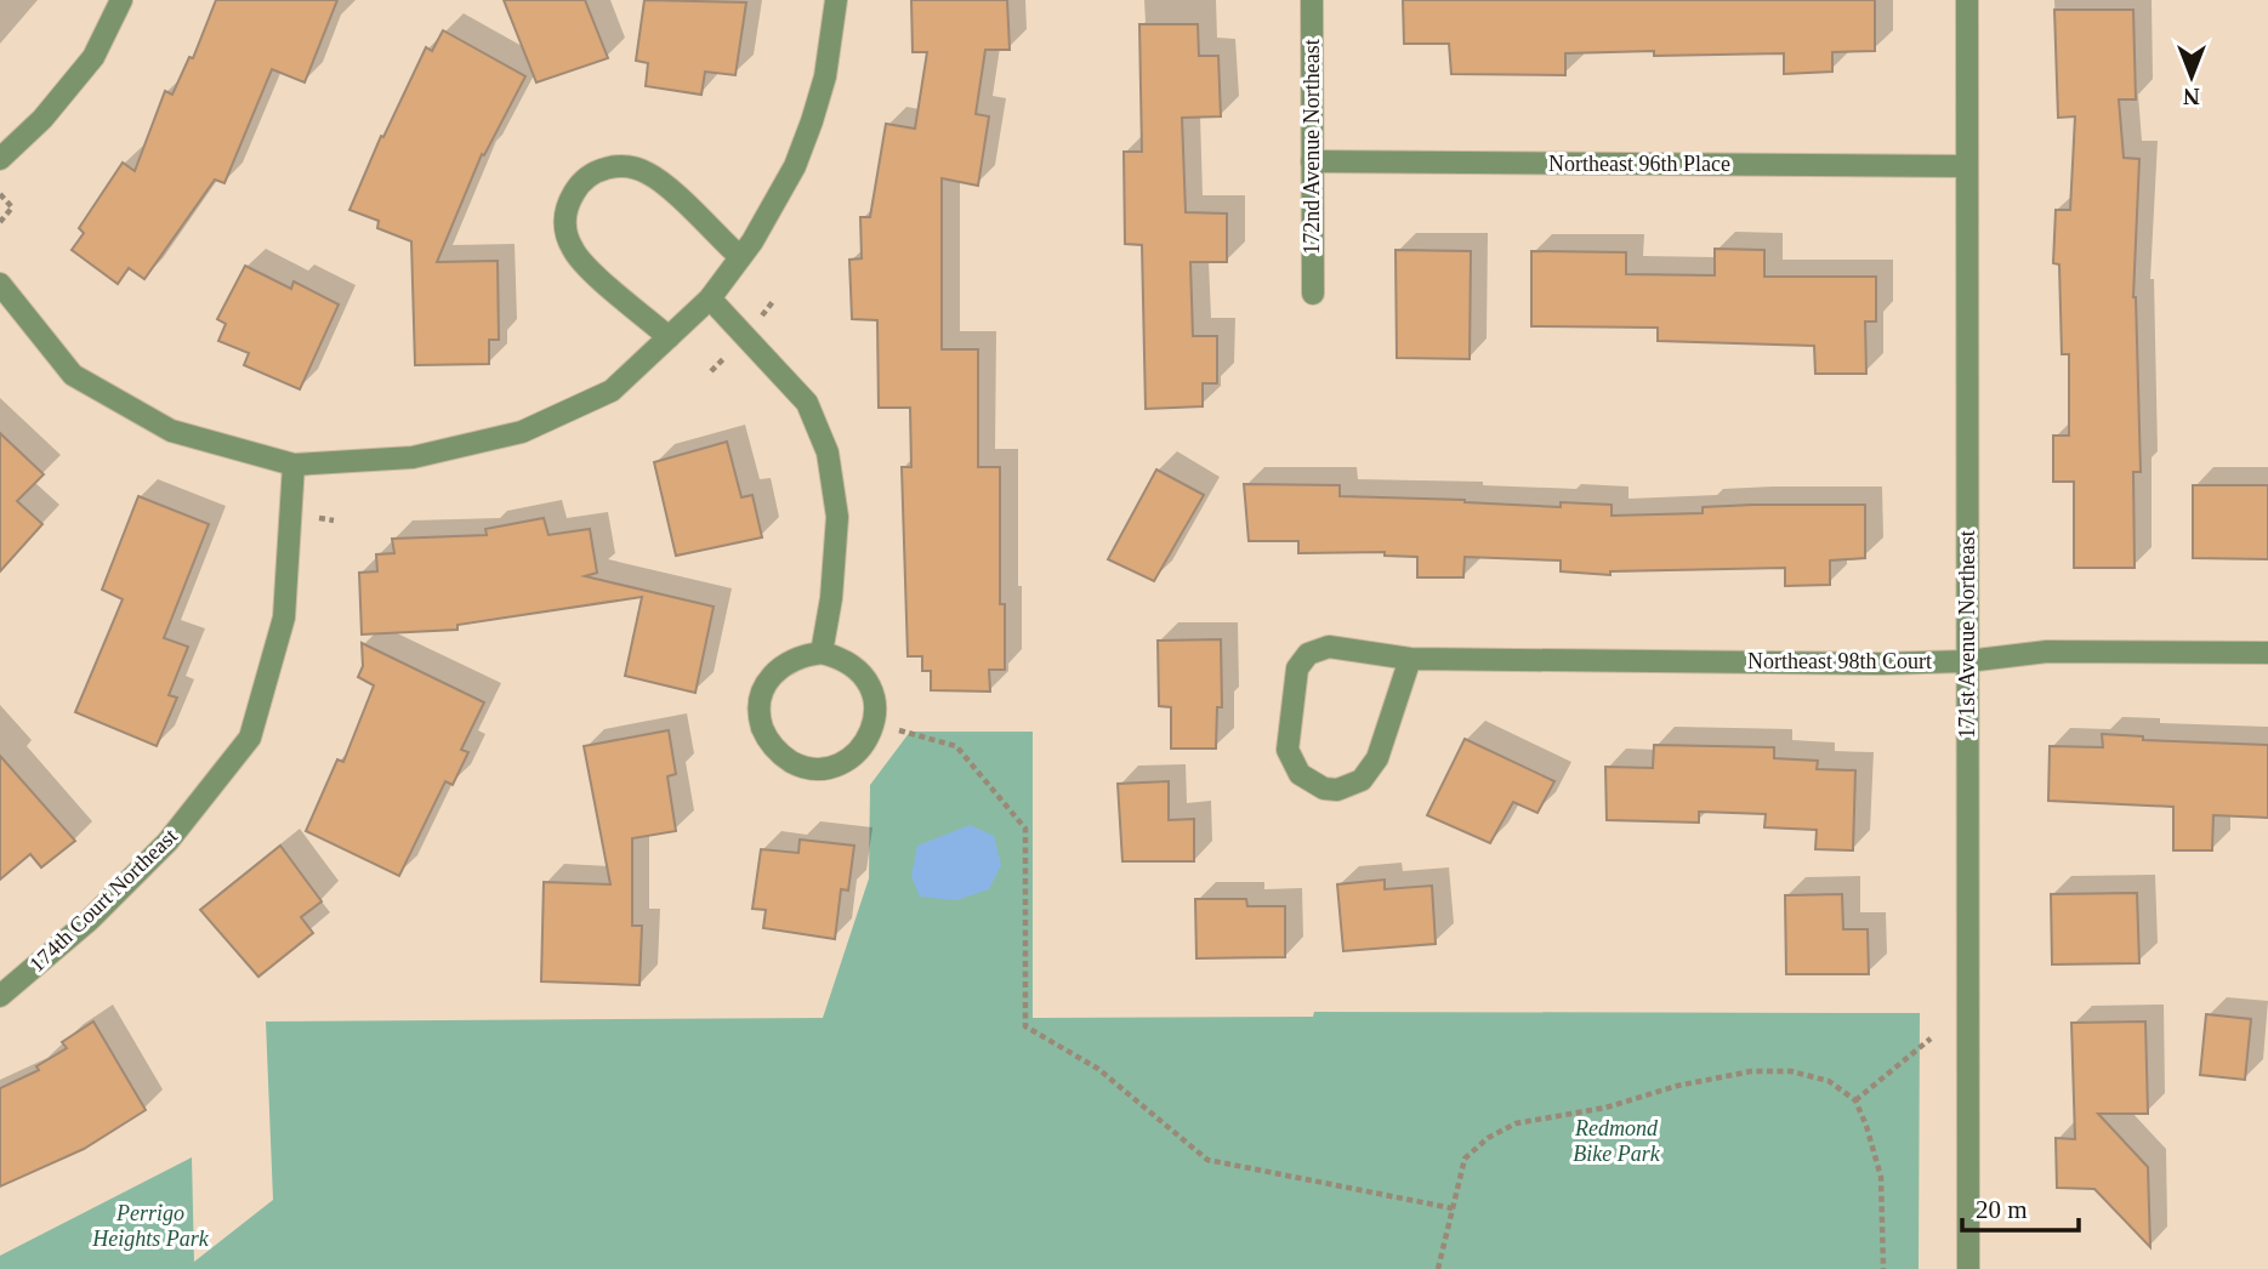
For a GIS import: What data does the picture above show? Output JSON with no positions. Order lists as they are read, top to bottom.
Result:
{
  "streets": {
    "street": [
      "172nd Avenue Northeast",
      "Northeast 96th Place",
      "171st Avenue Northeast",
      "Northeast 98th Court",
      "174th Court Northeast"
    ]
  },
  "crossings": [
    ["172nd Avenue Northeast", "Northeast 96th Place"],
    ["Northeast 96th Place", "171st Avenue Northeast"],
    ["171st Avenue Northeast", "Northeast 98th Court"]
  ],
  "parks": ["Redmond Bike Park", "Perrigo Heights Park"],
  "scale_bar": "20 m",
  "north": "bottom"
}
